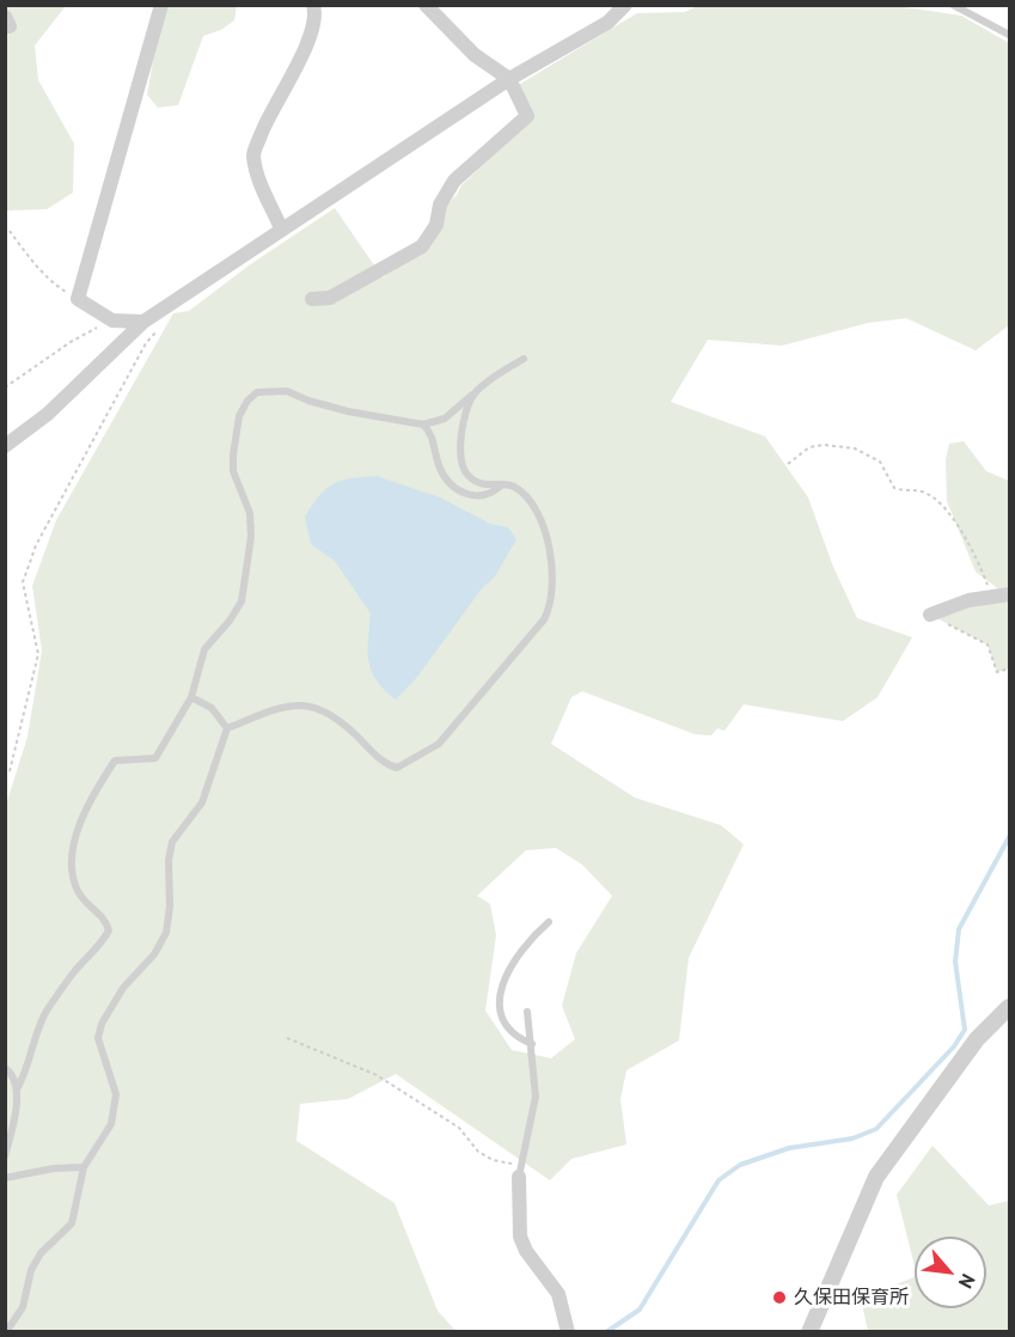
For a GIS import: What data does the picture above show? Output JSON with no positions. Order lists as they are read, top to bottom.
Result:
{
  "places": ["久保田保育所"],
  "north": "bottom right"
}
